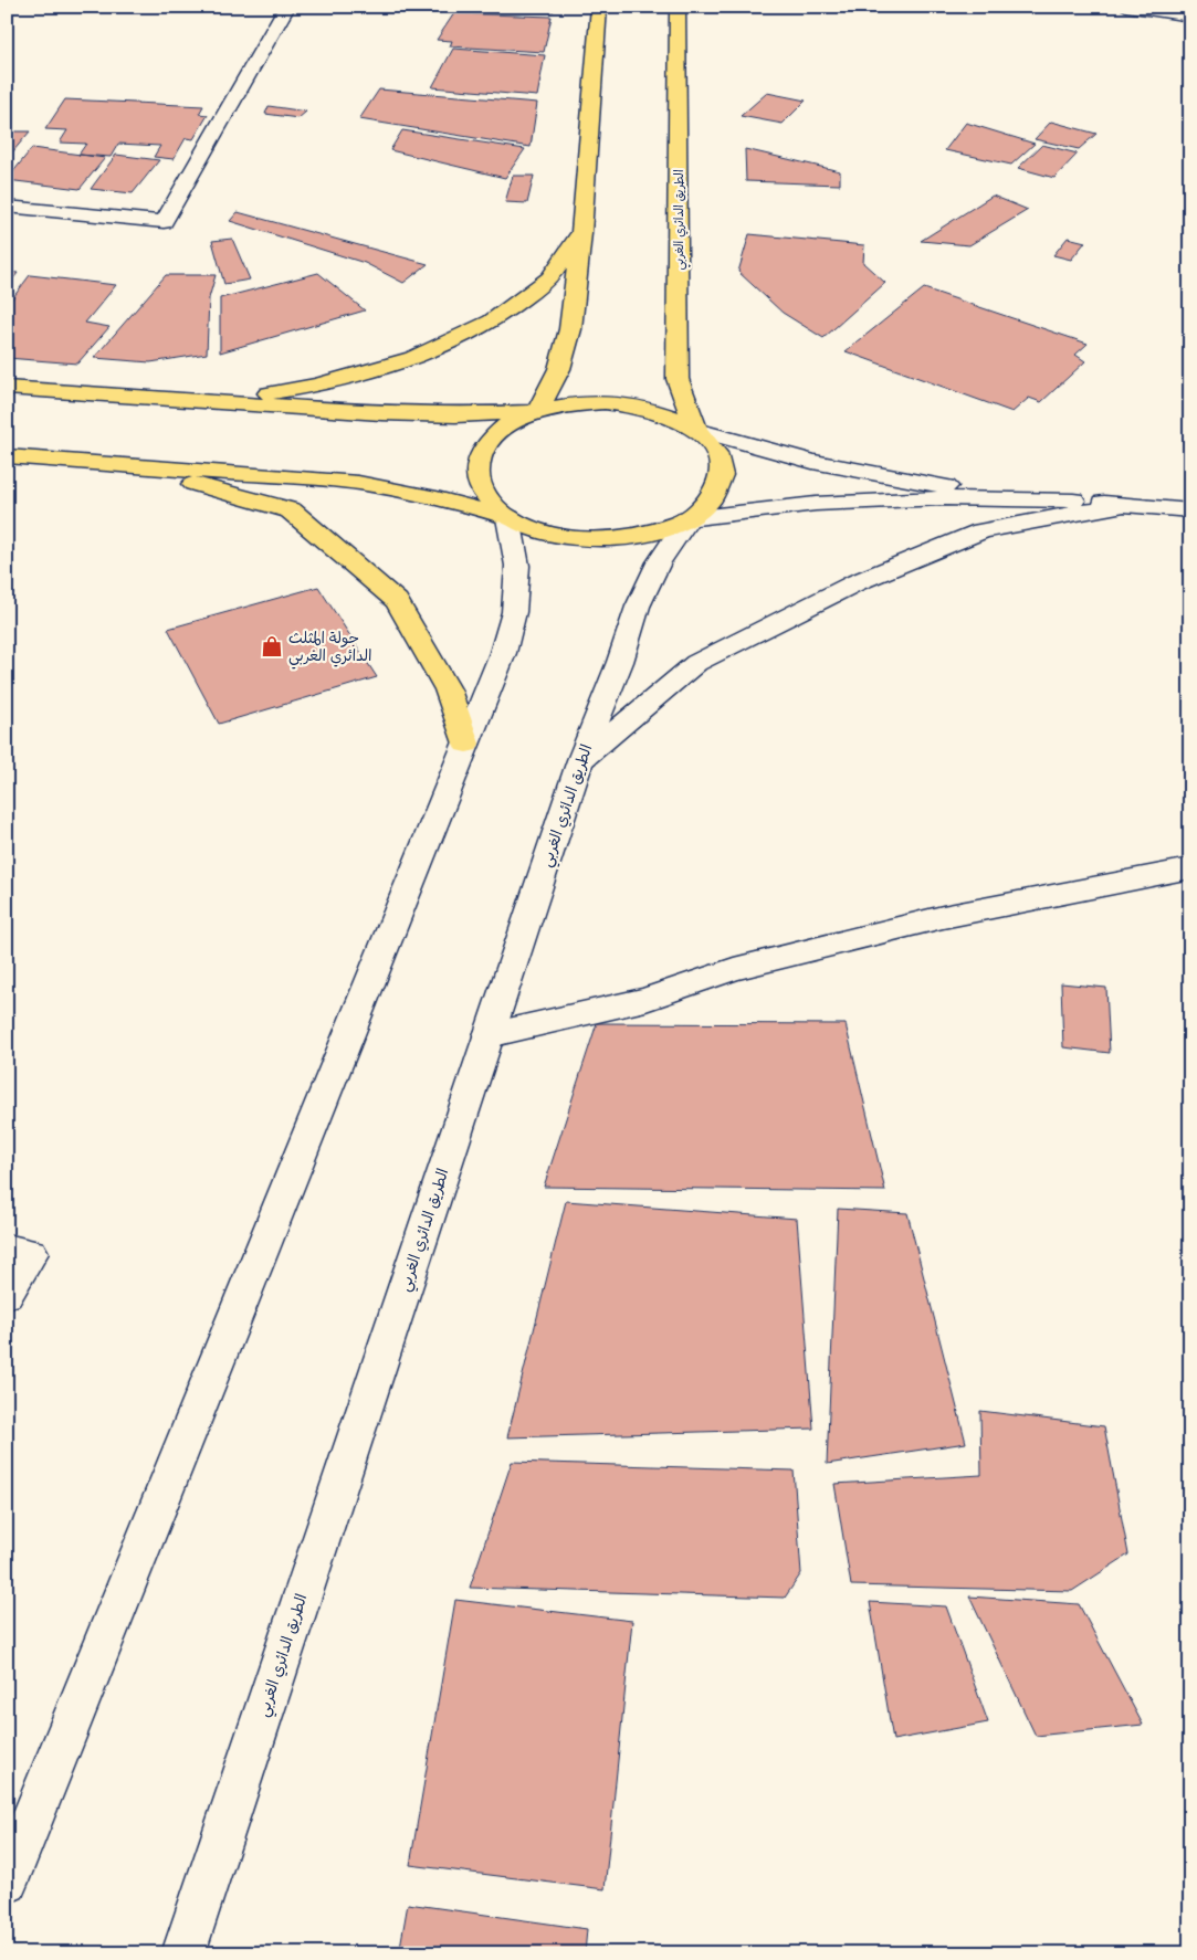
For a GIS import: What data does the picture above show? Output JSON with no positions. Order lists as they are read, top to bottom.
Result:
{
  "streets": {
    "main road": ["الطريق الدائري الغربي"]
  },
  "places": {
    "shop": ["جولة المثلث الدائري الغربي"]
  }
}
